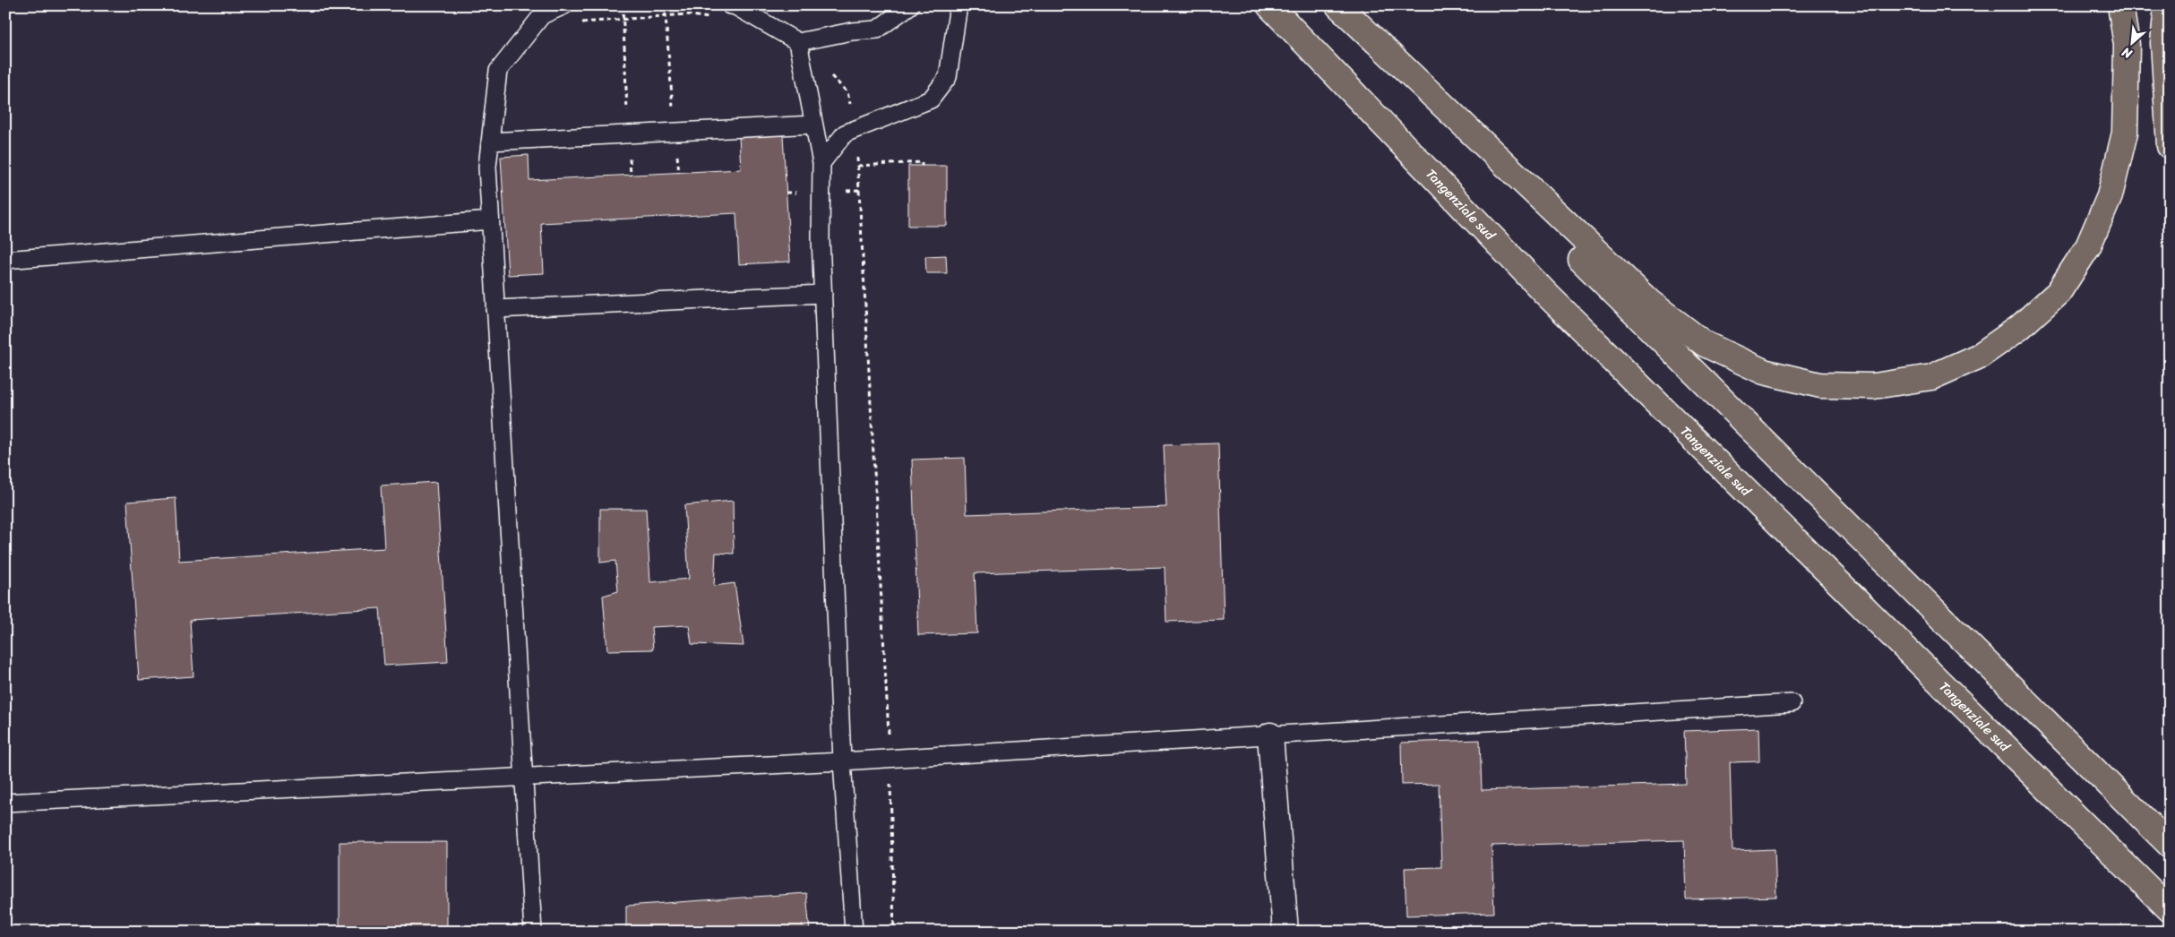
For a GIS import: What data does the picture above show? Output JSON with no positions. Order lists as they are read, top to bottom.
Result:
{
  "streets": {
    "highway": ["Tangenziale sud"]
  },
  "north": "bottom left"
}
